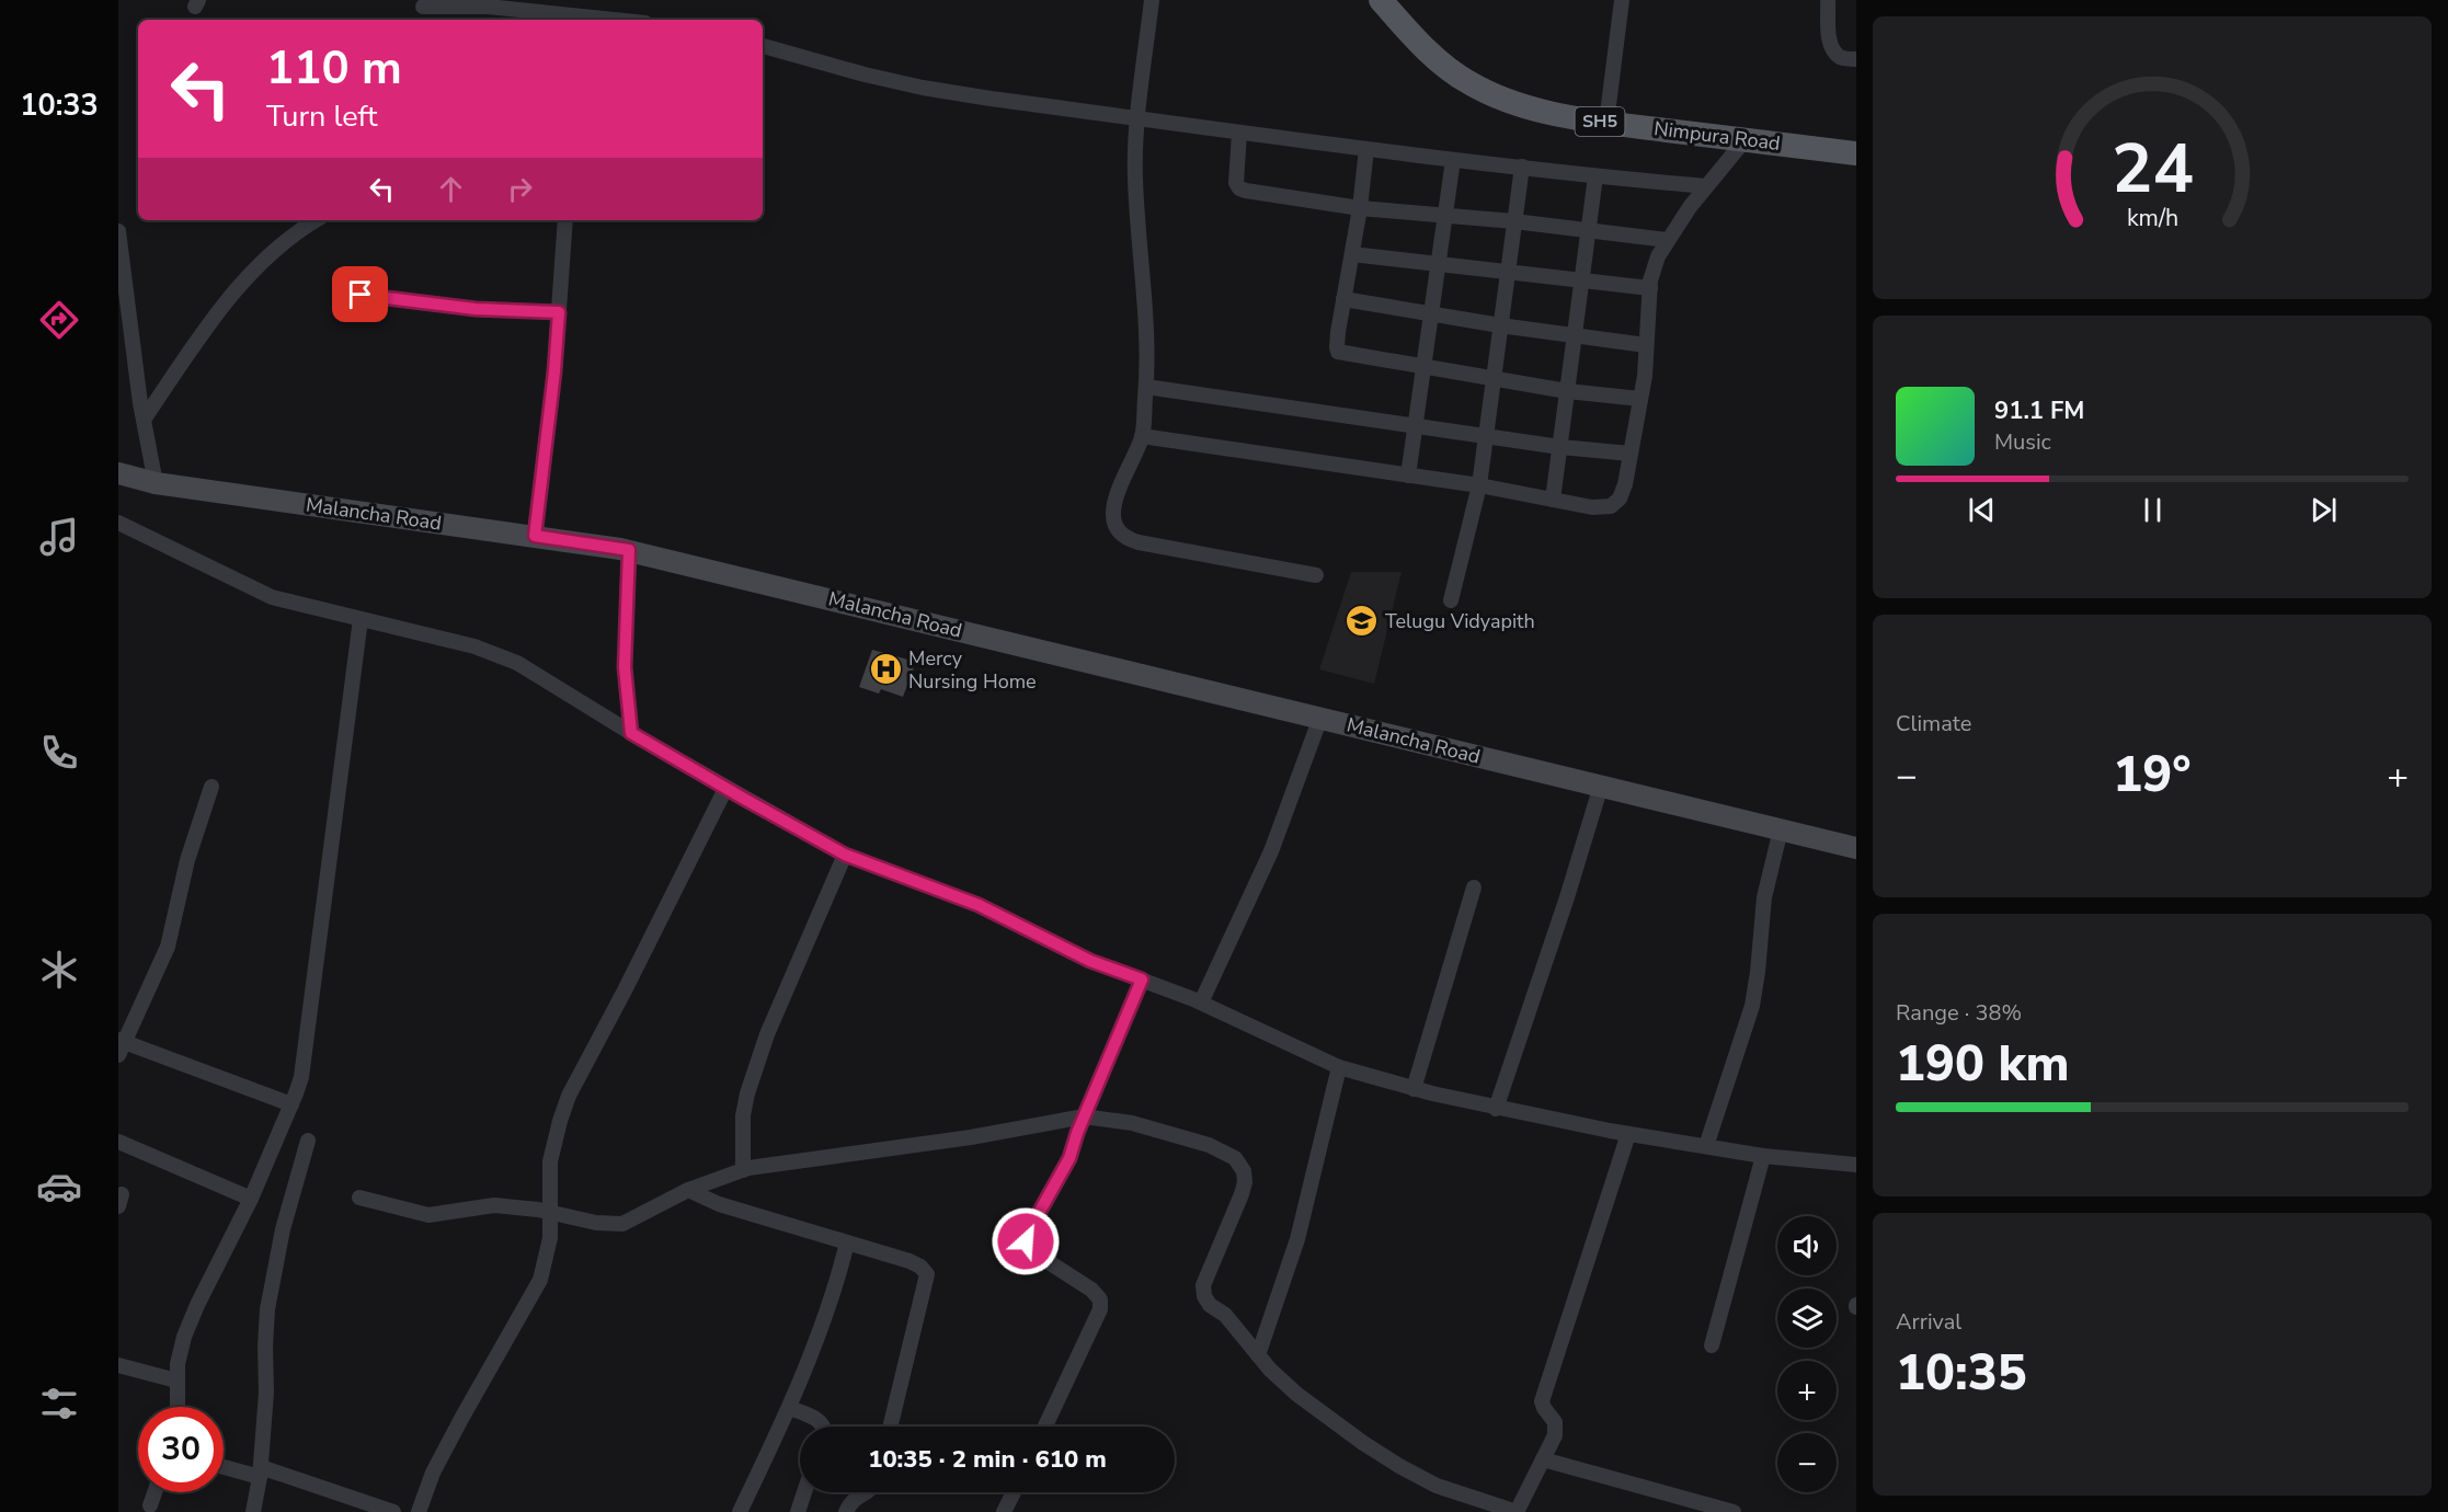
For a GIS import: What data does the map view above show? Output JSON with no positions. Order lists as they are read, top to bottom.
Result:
{
  "streets": {
    "main road": ["SH5", "Nimpura Road"],
    "street": ["Malancha Road"]
  },
  "places": {
    "school or university": ["Telugu Vidyapith"],
    "hospital": ["Mercy Nursing Home"]
  },
  "page": {
    "tabs": "10:33",
    "turn": ["110 m", "Turn left"],
    "song": ["91.1 FM", "Music"],
    "tile": [
      "Climate",
      ["Range · 38%", "190 km"],
      ["Arrival", "10:35"]
    ],
    "heat": ["−", "19°", "+"],
    "map_buttons": ["+", "−"],
    "limit": "30",
    "trip": "10:35 · 2 min · 610 m",
    "gauge": ["24", "km/h"]
  }
}
